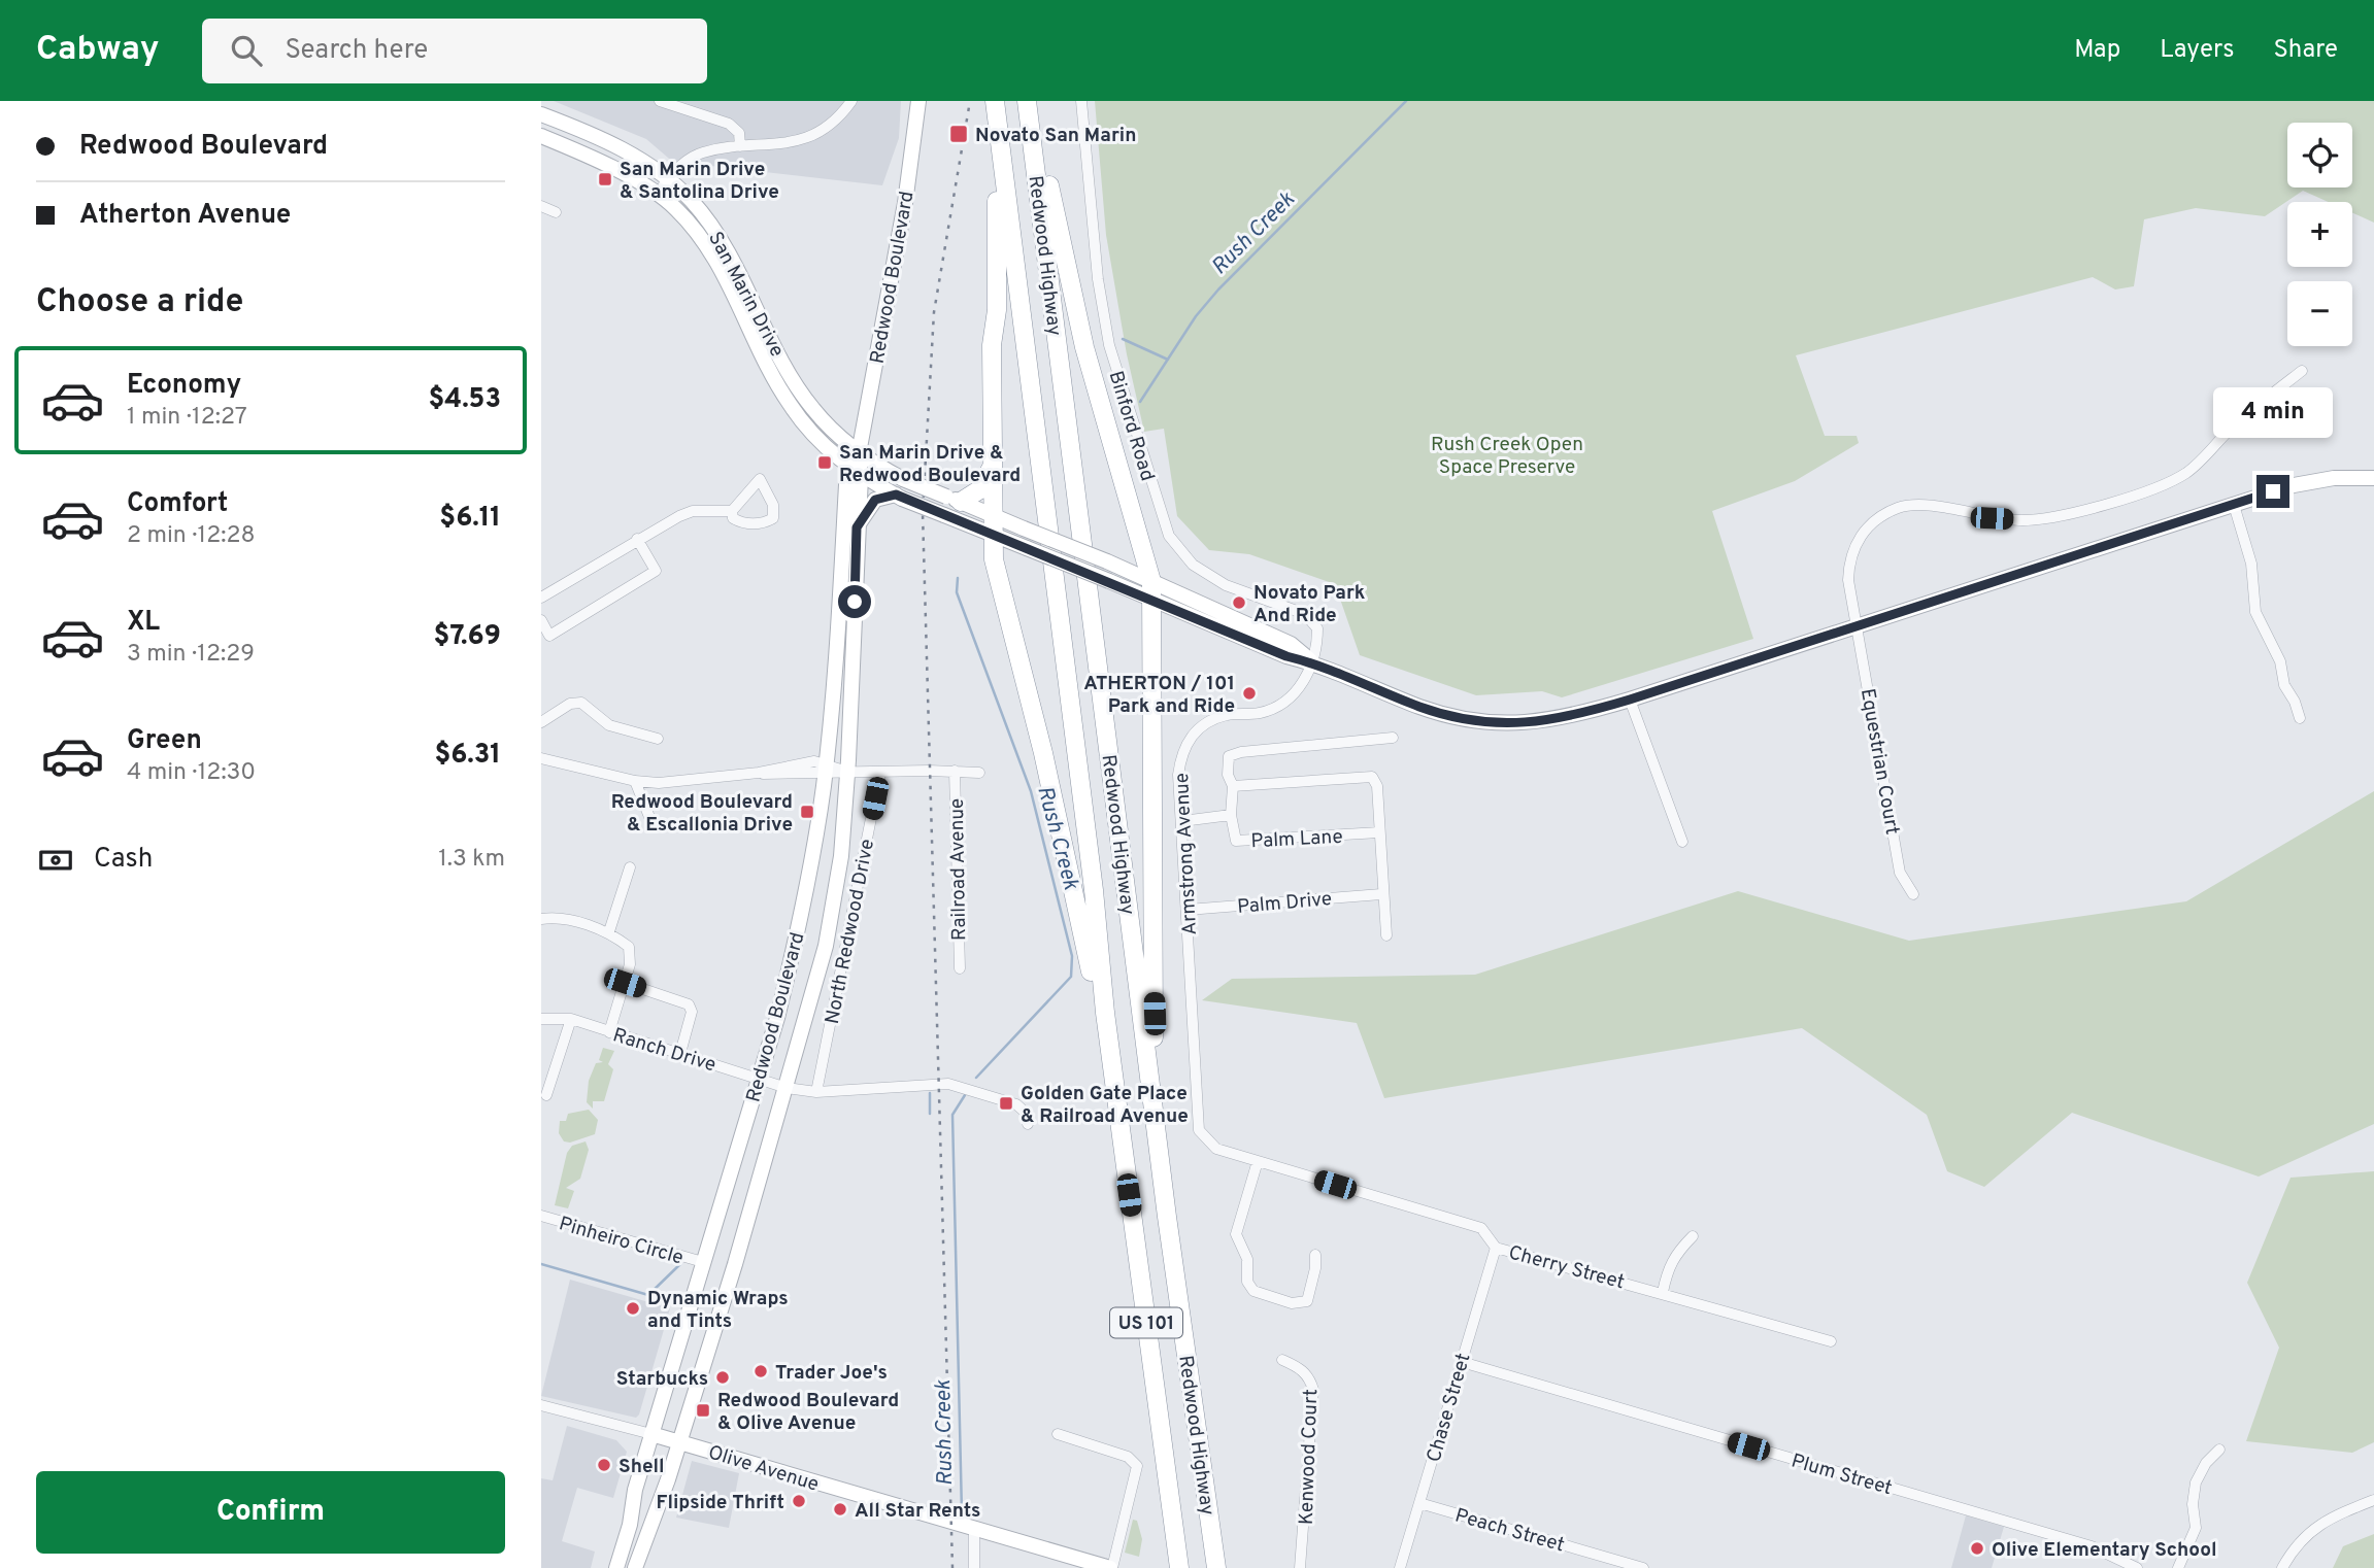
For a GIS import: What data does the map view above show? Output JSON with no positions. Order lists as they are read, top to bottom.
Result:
{
  "streets": {
    "highway": ["Redwood Highway", "US 101"],
    "main road": ["Redwood Boulevard", "San Marin Drive", "Olive Avenue"],
    "street": [
      "Binford Road",
      "Equestrian Court",
      "Palm Lane",
      "Armstrong Avenue",
      "Railroad Avenue",
      "Palm Drive",
      "North Redwood Drive",
      "Ranch Drive",
      "Pinheiro Circle",
      "Cherry Street",
      "Chase Street",
      "Kenwood Court",
      "Plum Street",
      "Peach Street"
    ]
  },
  "crossings": [
    ["Redwood Boulevard", "San Marin Drive"],
    ["Redwood Boulevard", "Ranch Drive"],
    ["Redwood Boulevard", "Pinheiro Circle"],
    ["Redwood Boulevard", "Olive Avenue"],
    ["Binford Road", "Armstrong Avenue"],
    ["Armstrong Avenue", "Palm Drive"],
    ["Armstrong Avenue", "Cherry Street"],
    ["North Redwood Drive", "Ranch Drive"],
    ["Cherry Street", "Chase Street"],
    ["Chase Street", "Plum Street"],
    ["Chase Street", "Peach Street"]
  ],
  "water": ["Rush Creek"],
  "parks": ["Rush Creek Open Space Preserve"],
  "places": {
    "transit": [
      "Novato San Marin",
      "San Marin Drive & Santolina Drive",
      "San Marin Drive & Redwood Boulevard",
      "Redwood Boulevard & Escallonia Drive",
      "Golden Gate Place & Railroad Avenue",
      "Redwood Boulevard & Olive Avenue"
    ],
    "other": [
      "Novato Park And Ride",
      "ATHERTON / 101 Park and Ride",
      "Dynamic Wraps and Tints",
      "Trader Joe's",
      "Starbucks",
      "Shell",
      "Flipside Thrift",
      "All Star Rents",
      "Olive Elementary School"
    ]
  },
  "page": {
    "header": "Cabway",
    "search": "Search here",
    "nav": ["Map", "Layers", "Share"],
    "banner": ["Redwood Boulevard", "Atherton Avenue"],
    "map_buttons": ["+", "−"],
    "heading": "Choose a ride",
    "list": [
      {
        "name": "Economy",
        "note": "1 min · 12:27",
        "value": "$4.53"
      },
      {
        "name": "Comfort",
        "note": "2 min · 12:28",
        "value": "$6.11"
      },
      {
        "name": "XL",
        "note": "3 min · 12:29",
        "value": "$7.69"
      },
      {
        "name": "Green",
        "note": "4 min · 12:30",
        "value": "$6.31"
      }
    ],
    "bubble": "4 min",
    "pay": ["Cash", "1.3 km"],
    "buttons": "Confirm"
  }
}
